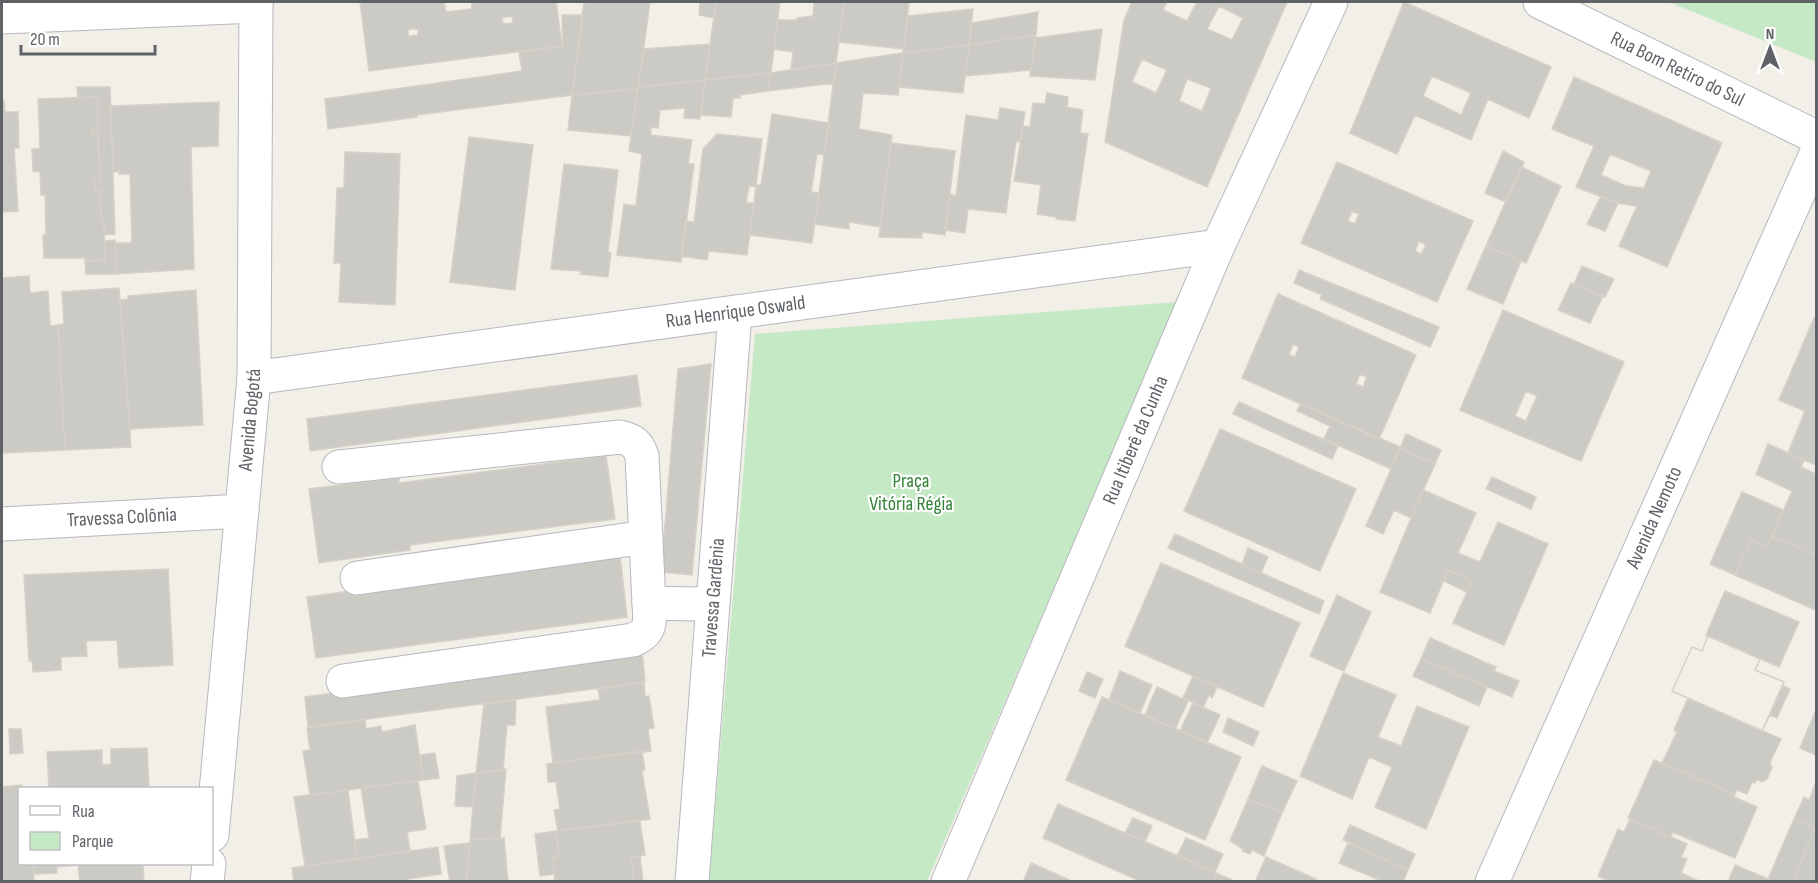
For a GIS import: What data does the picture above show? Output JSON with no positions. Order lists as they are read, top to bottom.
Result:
{
  "streets": {
    "street": [
      "Rua Bom Retiro do Sul",
      "Rua Henrique Oswald",
      "Avenida Bogotá",
      "Rua Itiberê da Cunha",
      "Travessa Colônia",
      "Avenida Nemoto",
      "Travessa Gardênia"
    ]
  },
  "crossings": [
    ["Rua Henrique Oswald", "Avenida Bogotá"],
    ["Rua Henrique Oswald", "Rua Itiberê da Cunha"],
    ["Rua Henrique Oswald", "Travessa Gardênia"],
    ["Avenida Bogotá", "Travessa Colônia"]
  ],
  "parks": ["Praça Vitória Régia"],
  "legend": ["Rua", "Parque"],
  "scale_bar": "20 m",
  "north": "top"
}
